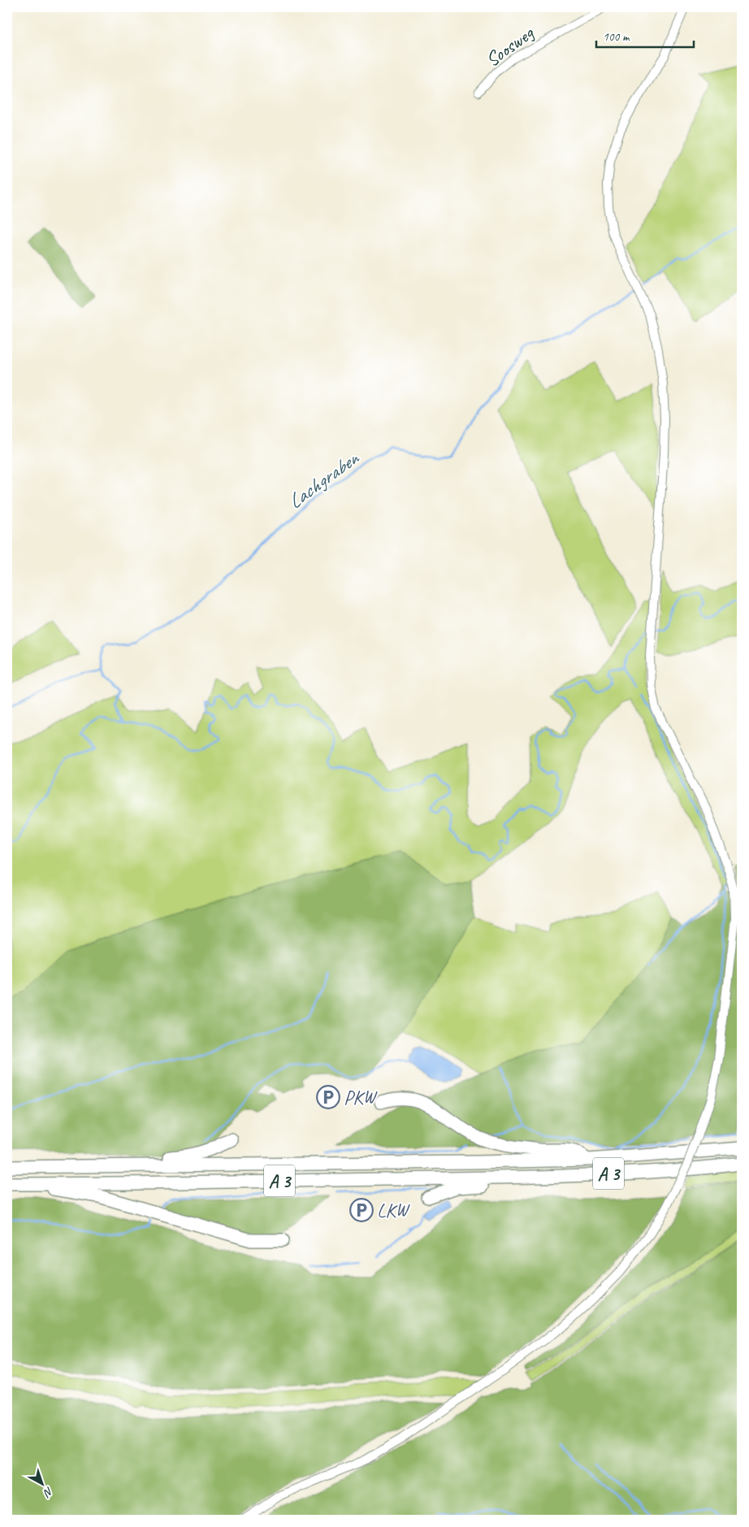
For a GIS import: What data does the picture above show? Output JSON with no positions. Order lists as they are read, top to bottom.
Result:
{
  "streets": {
    "highway": ["A 3"],
    "street": ["Soosweg"]
  },
  "water": ["Lachgraben"],
  "places": {
    "parking": ["PKW", "LKW"]
  },
  "scale_bar": "100 m",
  "north": "bottom right"
}
